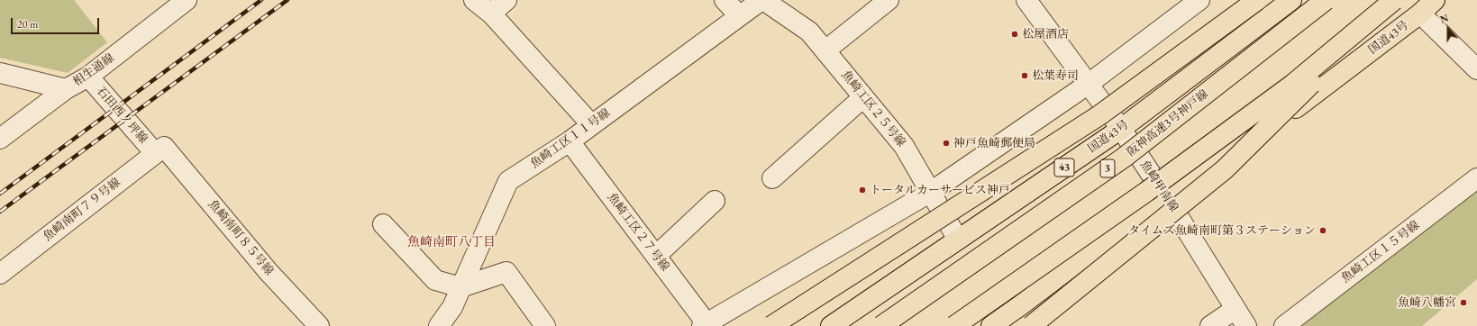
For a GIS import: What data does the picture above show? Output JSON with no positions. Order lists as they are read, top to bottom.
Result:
{
  "streets": {
    "highway": [
      "国道43号",
      "阪神高速3号神戸線",
      "43",
      "3"
    ],
    "street": [
      "相生通線",
      "魚崎工区２５号線",
      "石田西ノ坪線",
      "魚崎工区１１号線",
      "魚崎甲南線",
      "魚崎南町７９号線",
      "魚崎工区２７号線",
      "魚崎南町８５号線",
      "魚崎工区１５号線"
    ]
  },
  "crossings": [
    ["国道43号", "魚崎工区２５号線"],
    ["国道43号", "魚崎甲南線"],
    ["相生通線", "石田西ノ坪線"],
    ["魚崎工区２５号線", "魚崎工区１１号線"],
    ["石田西ノ坪線", "魚崎南町７９号線"],
    ["石田西ノ坪線", "魚崎南町８５号線"],
    ["魚崎工区１１号線", "魚崎工区２７号線"],
    ["魚崎南町７９号線", "魚崎南町８５号線"]
  ],
  "districts": ["魚崎南町八丁目"],
  "places": [
    "松屋酒店",
    "松葉寿司",
    "神戸魚崎郵便局",
    "トータルカーサービス神戸",
    "タイムズ魚崎南町第３ステーション",
    "魚崎八幡宮"
  ],
  "scale_bar": "20 m",
  "north": "top"
}
